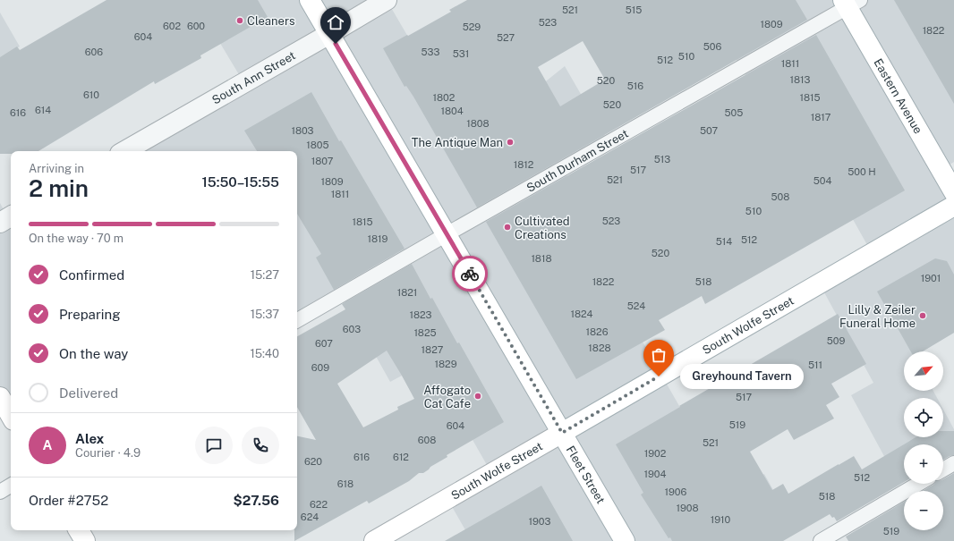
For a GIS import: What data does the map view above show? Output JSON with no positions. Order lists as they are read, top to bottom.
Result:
{
  "streets": {
    "main road": ["Eastern Avenue", "South Wolfe Street", "Fleet Street"],
    "street": ["South Ann Street"],
    "lane": ["South Durham Street"]
  },
  "crossings": [
    ["South Ann Street", "Fleet Street"],
    ["Eastern Avenue", "South Durham Street"],
    ["South Durham Street", "Fleet Street"],
    ["South Wolfe Street", "Fleet Street"]
  ],
  "places": [
    "Cleaners",
    "The Antique Man",
    "Cultivated Creations",
    "Lilly & Zeiler Funeral Home",
    "Greyhound Tavern",
    "Affogato Cat Cafe"
  ],
  "house_numbers": [
    "521",
    "515",
    "523",
    "1809",
    "602",
    "600",
    "529",
    "1822",
    "604",
    "527",
    "506",
    "606",
    "533",
    "531",
    "510",
    "512",
    "1811",
    "1813",
    "520",
    "516",
    "610",
    "1802",
    "1815",
    "520",
    "614",
    "1804",
    "616",
    "505",
    "1817",
    "1808",
    "1803",
    "507",
    "1805",
    "513",
    "1807",
    "1812",
    "517",
    "500 H",
    "521",
    "504",
    "1809",
    "1811",
    "508",
    "510",
    "523",
    "1815",
    "1819",
    "512",
    "514",
    "520",
    "1818",
    "1901",
    "1822",
    "518",
    "1821",
    "524",
    "1824",
    "1823",
    "603",
    "1826",
    "1825",
    "509",
    "607",
    "1828",
    "1827",
    "1829",
    "511",
    "609",
    "517",
    "519",
    "604",
    "608",
    "521",
    "1902",
    "616",
    "612",
    "620",
    "1904",
    "512",
    "618",
    "1906",
    "518",
    "622",
    "1908",
    "624",
    "1910",
    "1903",
    "519"
  ],
  "north": "top right",
  "page": {
    "heading": ["2 min", "Arriving in", "15:50–15:55"],
    "panel": [
      "Alex",
      "Courier · 4.9",
      "Order #2752",
      "$27.56"
    ],
    "bar": "On the way · 70 m",
    "list": [
      ["Confirmed", "15:27"],
      ["Preparing", "15:37"],
      ["On the way", "15:40"],
      "Delivered"
    ],
    "map_buttons": ["+", "−"],
    "bubble": "Greyhound Tavern",
    "round": "A"
  }
}
